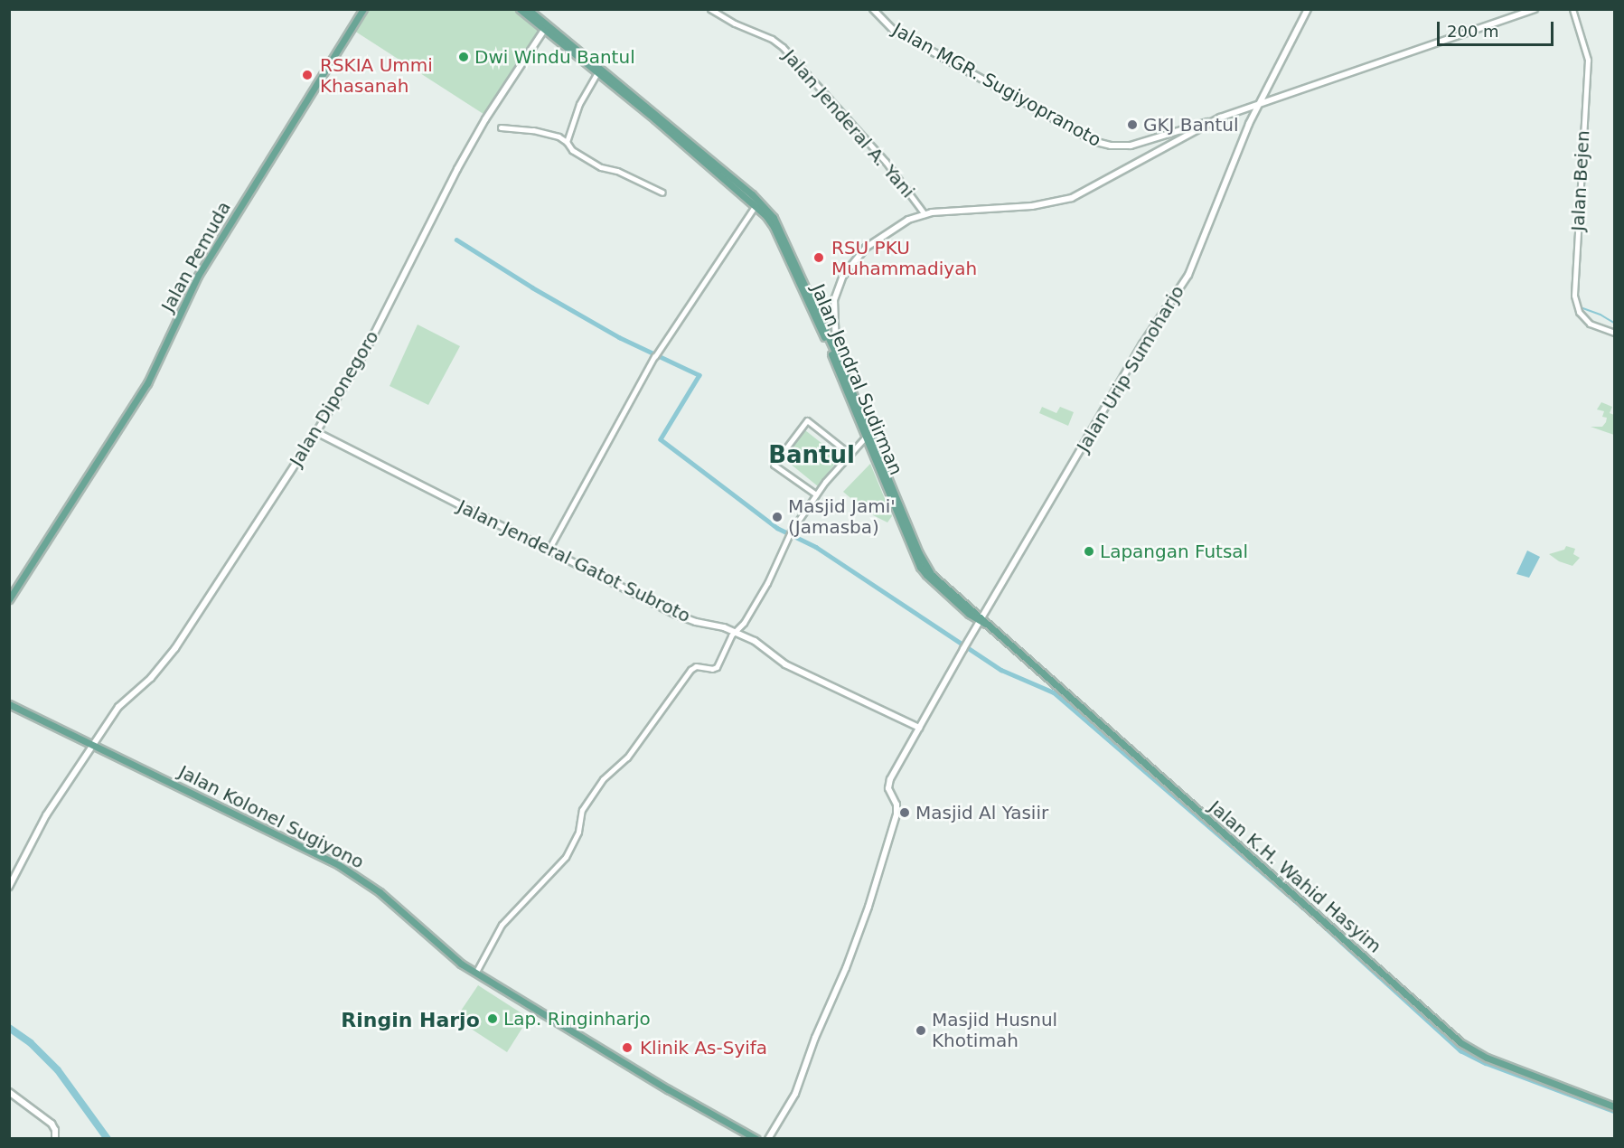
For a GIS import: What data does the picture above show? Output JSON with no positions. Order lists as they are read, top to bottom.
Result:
{
  "streets": {
    "main road": [
      "Jalan MGR. Sugiyopranoto",
      "Jalan Pemuda",
      "Jalan Urip Sumoharjo",
      "Jalan Jendral Sudirman",
      "Jalan Diponegoro",
      "Jalan Jenderal Gatot Subroto",
      "Jalan Kolonel Sugiyono",
      "Jalan K.H. Wahid Hasyim"
    ],
    "street": ["Jalan Jenderal A. Yani", "Jalan Bejen"]
  },
  "crossings": [
    ["Jalan Urip Sumoharjo", "Jalan Jendral Sudirman"],
    ["Jalan Urip Sumoharjo", "Jalan Jenderal Gatot Subroto"],
    ["Jalan Urip Sumoharjo", "Jalan K.H. Wahid Hasyim"],
    ["Jalan Jendral Sudirman", "Jalan Diponegoro"],
    ["Jalan Jendral Sudirman", "Jalan K.H. Wahid Hasyim"],
    ["Jalan Diponegoro", "Jalan Jenderal Gatot Subroto"],
    ["Jalan Diponegoro", "Jalan Kolonel Sugiyono"]
  ],
  "districts": ["Bantul", "Ringin Harjo"],
  "places": [
    "Dwi Windu Bantul",
    "RSKIA Ummi Khasanah",
    "GKJ Bantul",
    "RSU PKU Muhammadiyah",
    "Masjid Jami' (Jamasba)",
    "Lapangan Futsal",
    "Masjid Al Yasiir",
    "Lap. Ringinharjo",
    "Masjid Husnul Khotimah",
    "Klinik As-Syifa"
  ],
  "scale_bar": "200 m"
}
